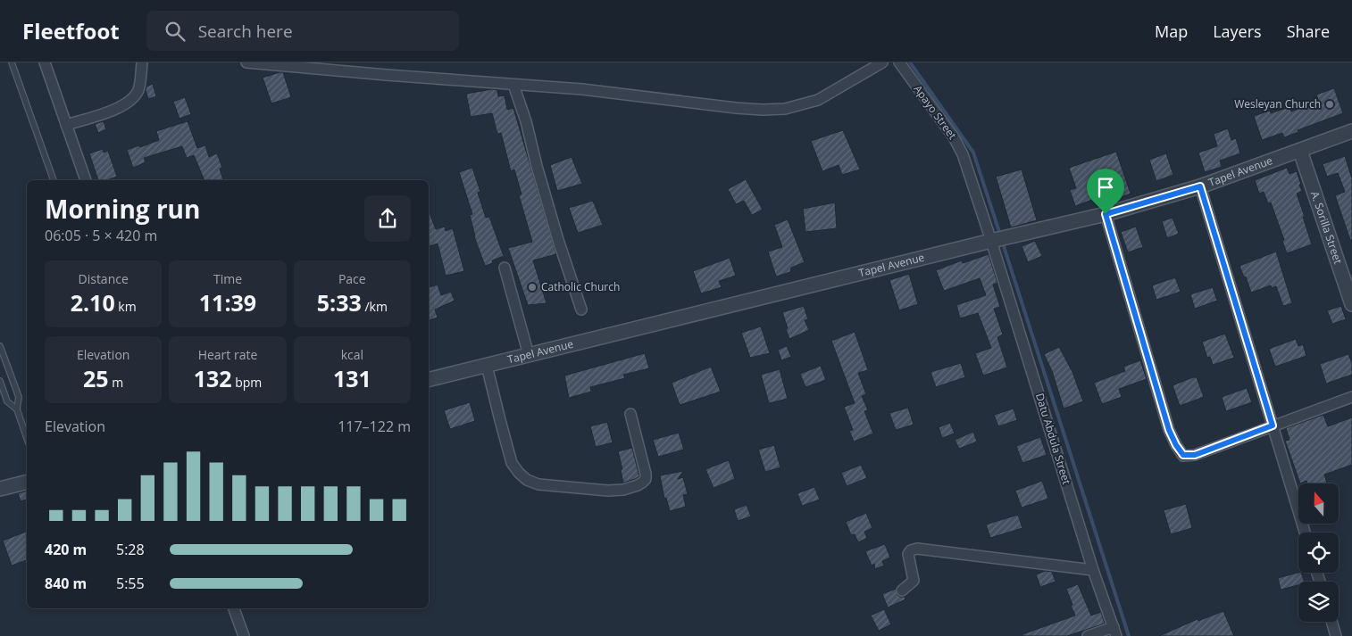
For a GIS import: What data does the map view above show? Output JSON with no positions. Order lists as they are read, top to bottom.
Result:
{
  "streets": {
    "street": [
      "Apayo Street",
      "Tapel Avenue",
      "A. Sorilla Street",
      "Datu Abdula Street"
    ]
  },
  "crossings": [
    ["Apayo Street", "Tapel Avenue"],
    ["Apayo Street", "Datu Abdula Street"],
    ["Tapel Avenue", "A. Sorilla Street"],
    ["Tapel Avenue", "Datu Abdula Street"]
  ],
  "places": ["Wesleyan Church", "Catholic Church"],
  "north": "top",
  "page": {
    "header": "Fleetfoot",
    "search": "Search here",
    "nav": ["Map", "Layers", "Share"],
    "heading": ["Morning run", "06:05 · 5 × 420 m"],
    "stats": [
      ["Distance", "2.10 km"],
      ["Time", "11:39"],
      ["Pace", "5:33 /km"],
      ["Elevation", "25 m"],
      ["Heart rate", "132 bpm"],
      ["kcal", "131"]
    ],
    "chart": ["Elevation", "117–122 m"],
    "list": [
      {
        "name": "420 m",
        "note": "5:28"
      },
      {
        "name": "840 m",
        "note": "5:55"
      }
    ]
  }
}
